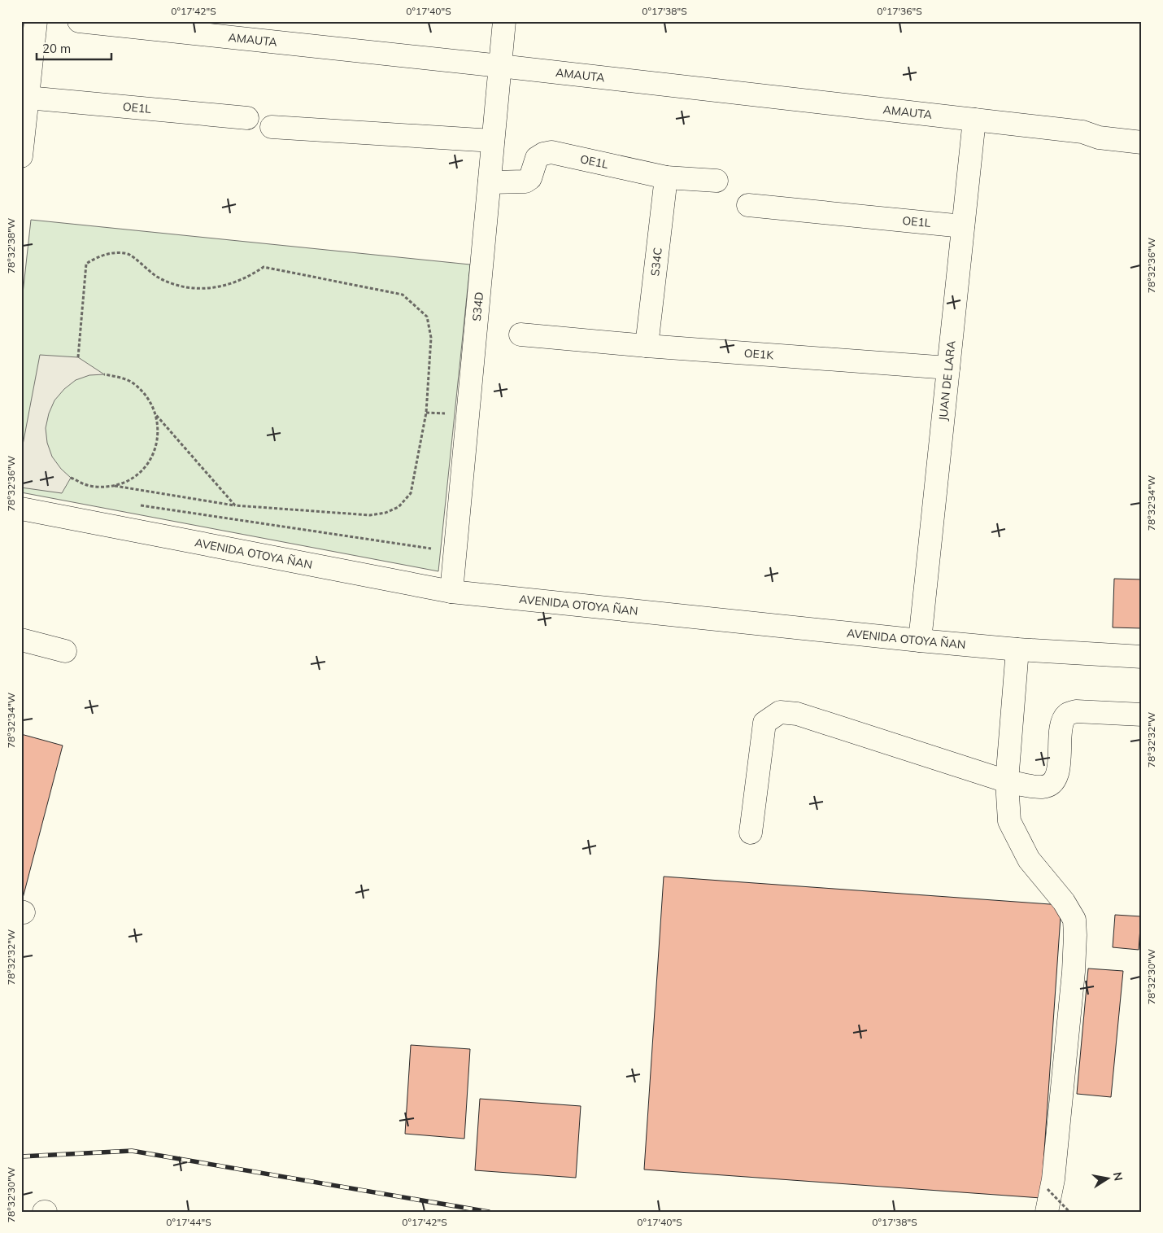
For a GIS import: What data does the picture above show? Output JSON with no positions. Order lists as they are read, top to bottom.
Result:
{
  "streets": {
    "street": [
      "AMAUTA",
      "OE1L",
      "S34C",
      "S34D",
      "OE1K",
      "JUAN DE LARA",
      "AVENIDA OTOYA ÑAN"
    ]
  },
  "crossings": [
    ["AMAUTA", "S34D"],
    ["AMAUTA", "JUAN DE LARA"],
    ["OE1L", "S34C"],
    ["OE1L", "S34D"],
    ["OE1L", "JUAN DE LARA"],
    ["S34C", "OE1K"],
    ["S34D", "AVENIDA OTOYA ÑAN"],
    ["OE1K", "JUAN DE LARA"],
    ["JUAN DE LARA", "AVENIDA OTOYA ÑAN"]
  ],
  "scale_bar": "20 m",
  "north": "right",
  "coordinates": [
    "0°17'42\"S",
    "0°17'40\"S",
    "0°17'38\"S",
    "0°17'36\"S",
    "78°32'38\"W",
    "78°32'36\"W",
    "78°32'34\"W",
    "78°32'32\"W",
    "78°32'30\"W",
    "0°17'44\"S"
  ]
}
